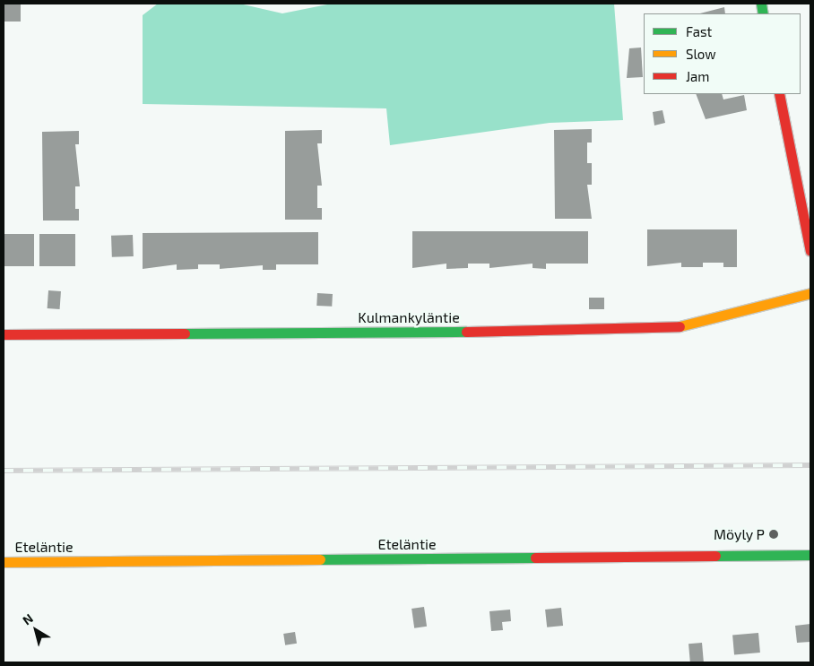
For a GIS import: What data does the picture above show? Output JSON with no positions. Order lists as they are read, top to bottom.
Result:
{
  "streets": {
    "street": ["Kulmankyläntie", "Eteläntie"]
  },
  "places": ["Möyly P"],
  "legend": ["Fast", "Slow", "Jam"],
  "north": "top left"
}
